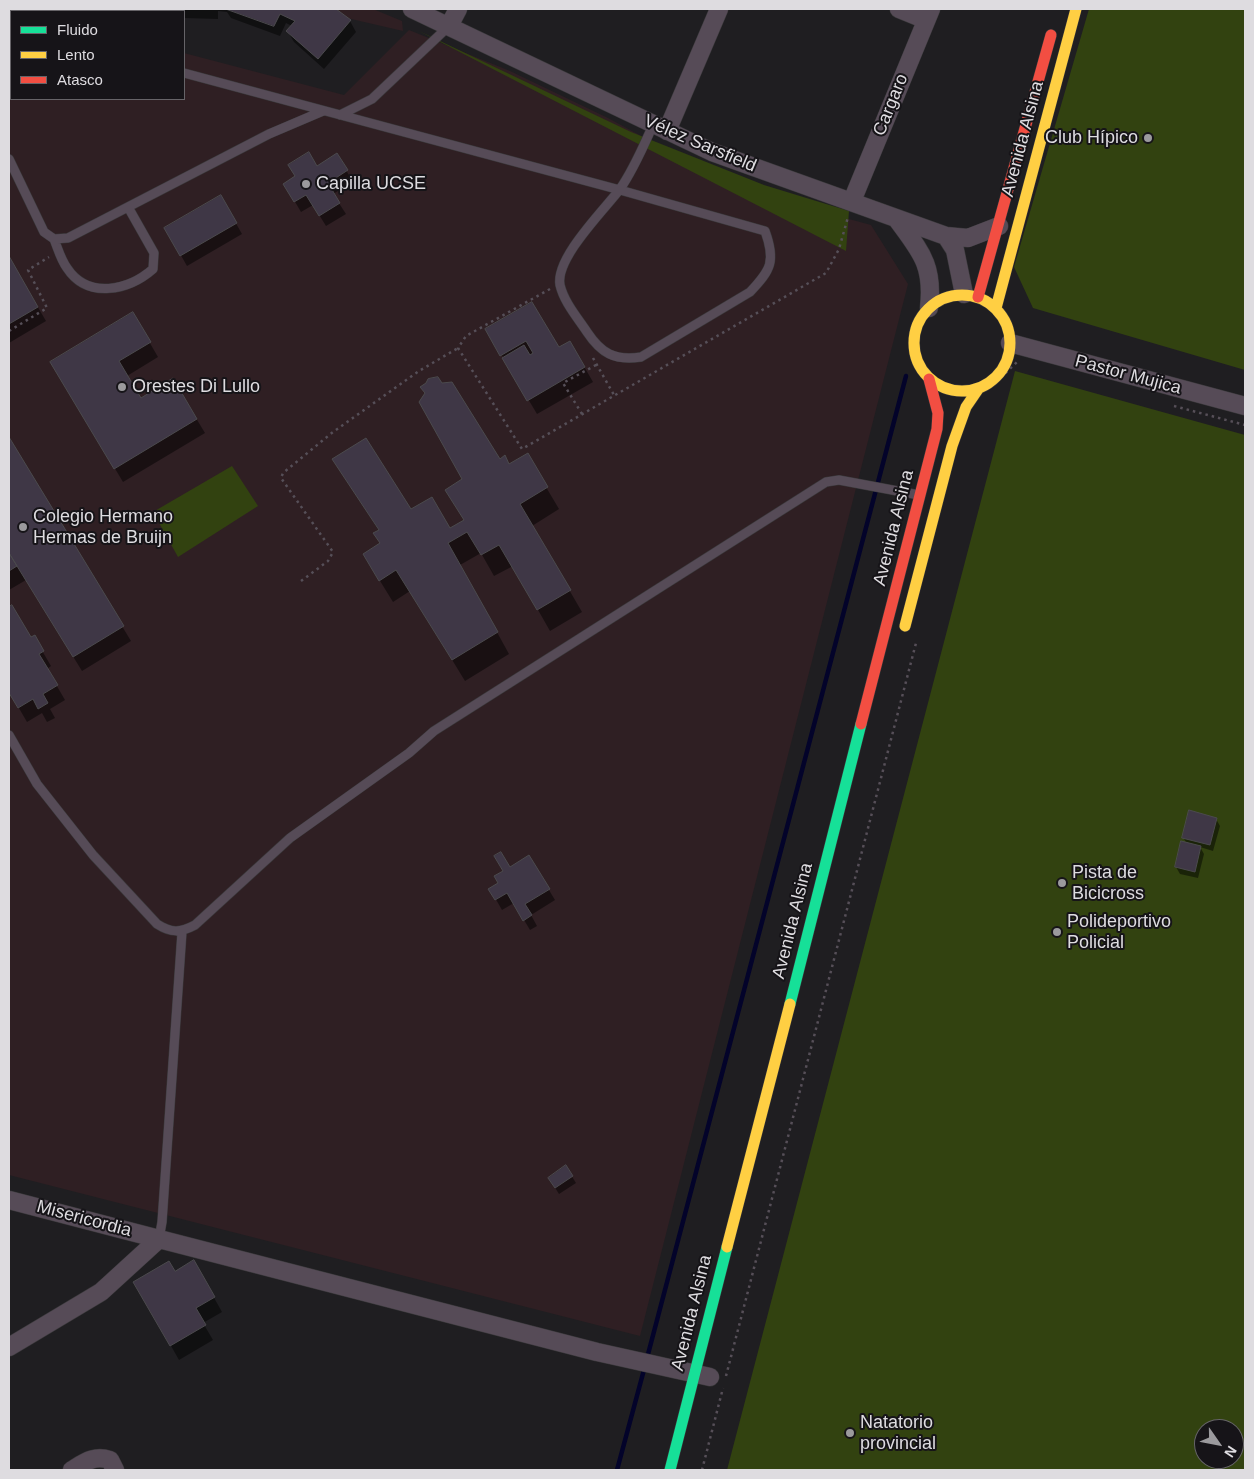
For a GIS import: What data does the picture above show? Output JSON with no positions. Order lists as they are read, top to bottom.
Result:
{
  "streets": {
    "main road": ["Avenida Alsina"],
    "street": [
      "Cargaro",
      "Vélez Sarsfield",
      "Pastor Mujica",
      "Misericordia"
    ]
  },
  "crossings": [
    ["Cargaro", "Vélez Sarsfield"],
    ["Avenida Alsina", "Vélez Sarsfield"],
    ["Avenida Alsina", "Pastor Mujica"],
    ["Avenida Alsina", "Misericordia"]
  ],
  "places": [
    "Club Hípico",
    "Capilla UCSE",
    "Orestes Di Lullo",
    "Colegio Hermano Hermas de Bruijn",
    "Pista de Bicicross",
    "Polideportivo Policial",
    "Natatorio provincial"
  ],
  "legend": ["Fluido", "Lento", "Atasco"],
  "north": "bottom right"
}
